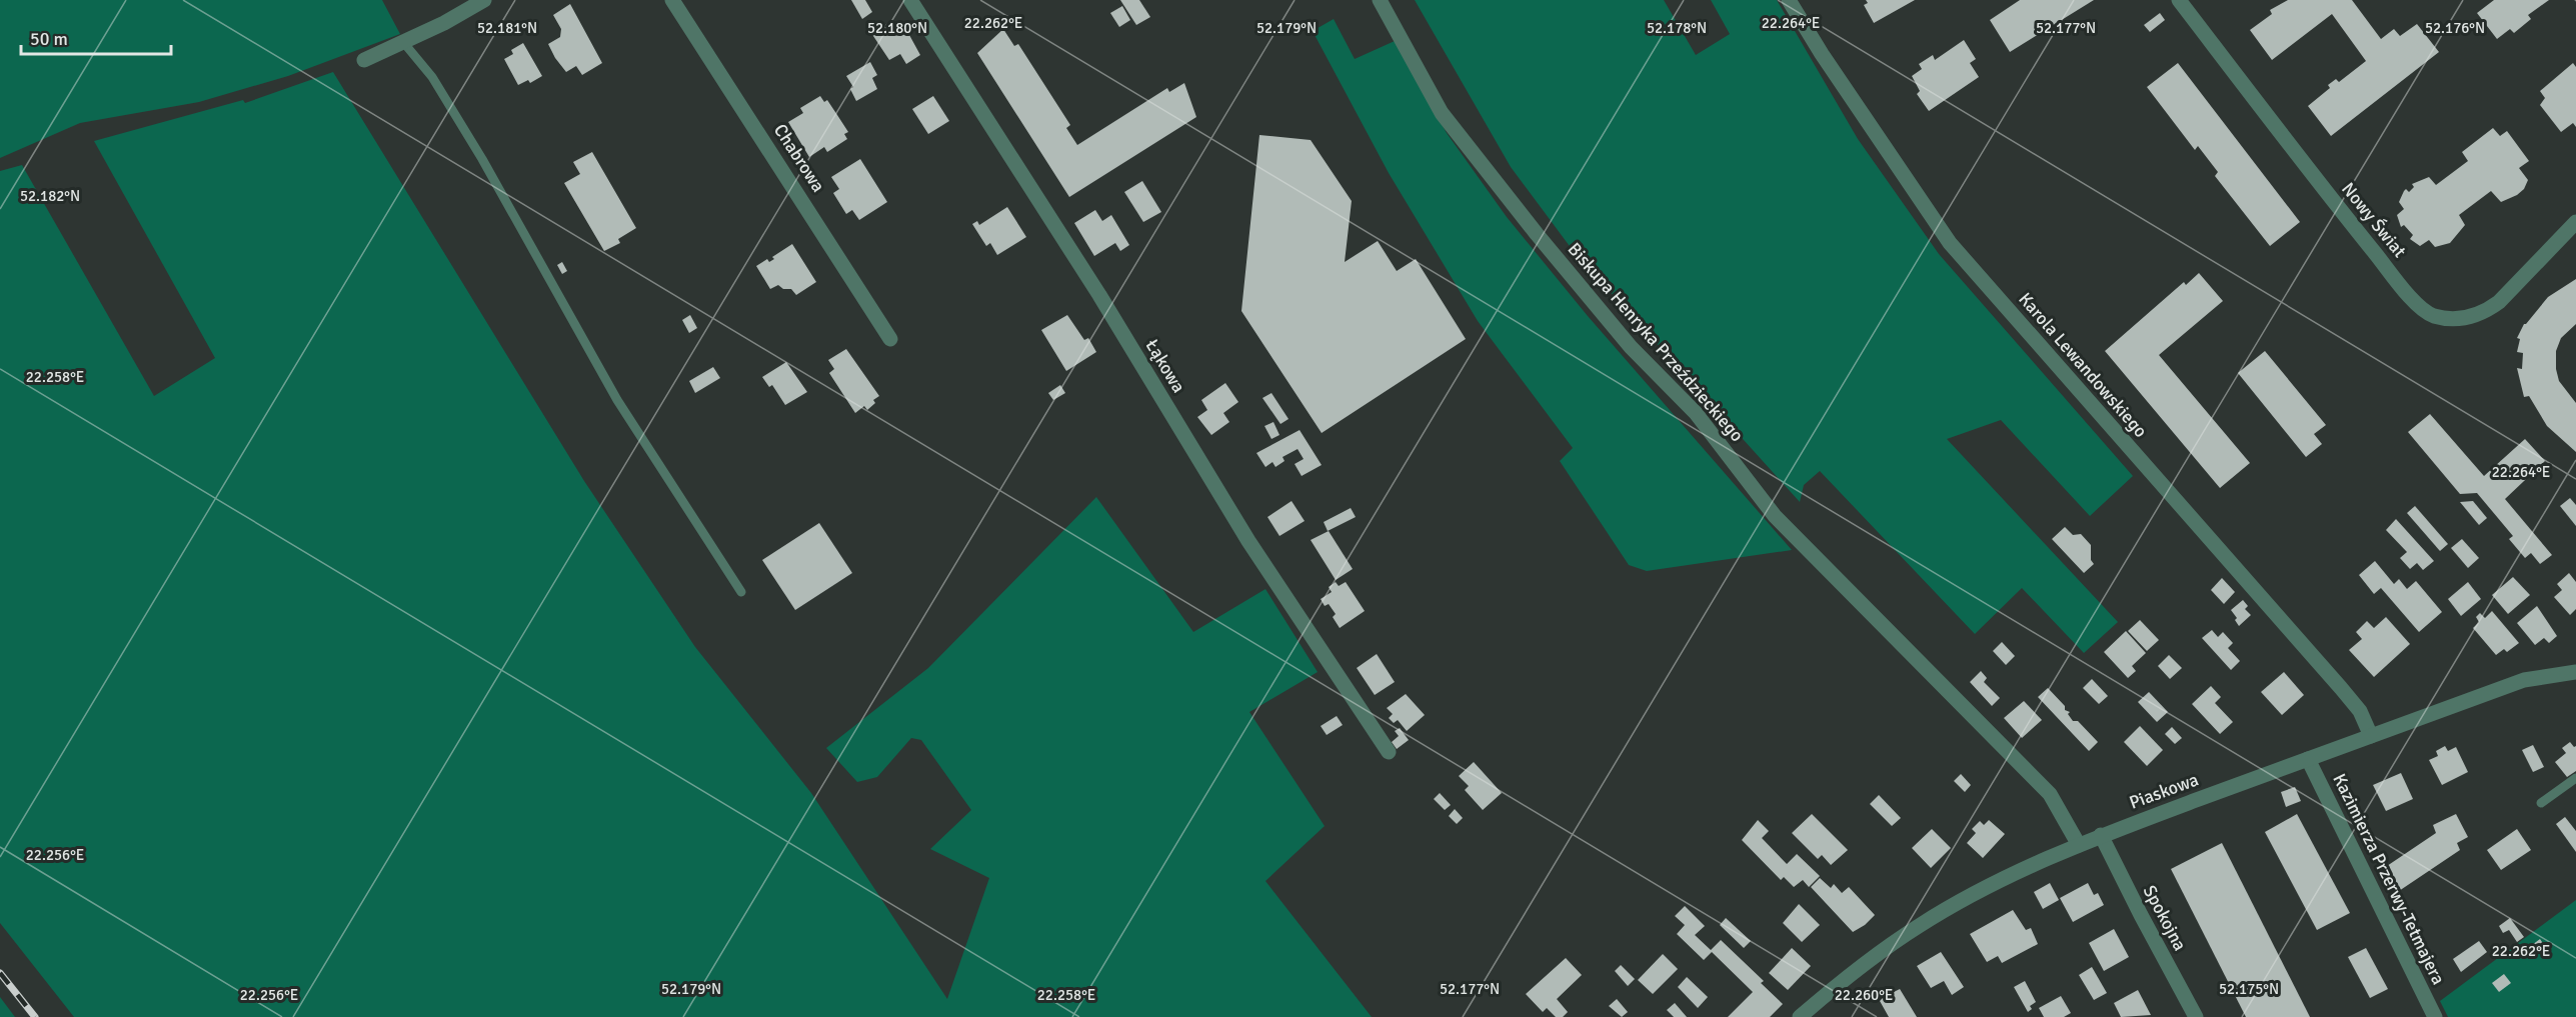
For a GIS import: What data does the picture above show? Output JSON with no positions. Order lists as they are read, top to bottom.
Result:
{
  "streets": {
    "street": [
      "Chabrowa",
      "Nowy Świat",
      "Biskupa Henryka Przeździeckiego",
      "Karola Lewandowskiego",
      "Łąkowa",
      "Piaskowa",
      "Kazimierza Przerwy-Tetmajera",
      "Spokojna"
    ]
  },
  "crossings": [
    ["Biskupa Henryka Przeździeckiego", "Piaskowa"],
    ["Karola Lewandowskiego", "Piaskowa"],
    ["Piaskowa", "Kazimierza Przerwy-Tetmajera"],
    ["Piaskowa", "Spokojna"]
  ],
  "scale_bar": "50 m",
  "coordinates": [
    "22.262°E",
    "22.264°E",
    "52.181°N",
    "52.180°N",
    "52.179°N",
    "52.178°N",
    "52.177°N",
    "52.176°N",
    "52.182°N",
    "22.258°E",
    "22.256°E",
    "52.175°N",
    "22.260°E"
  ]
}
